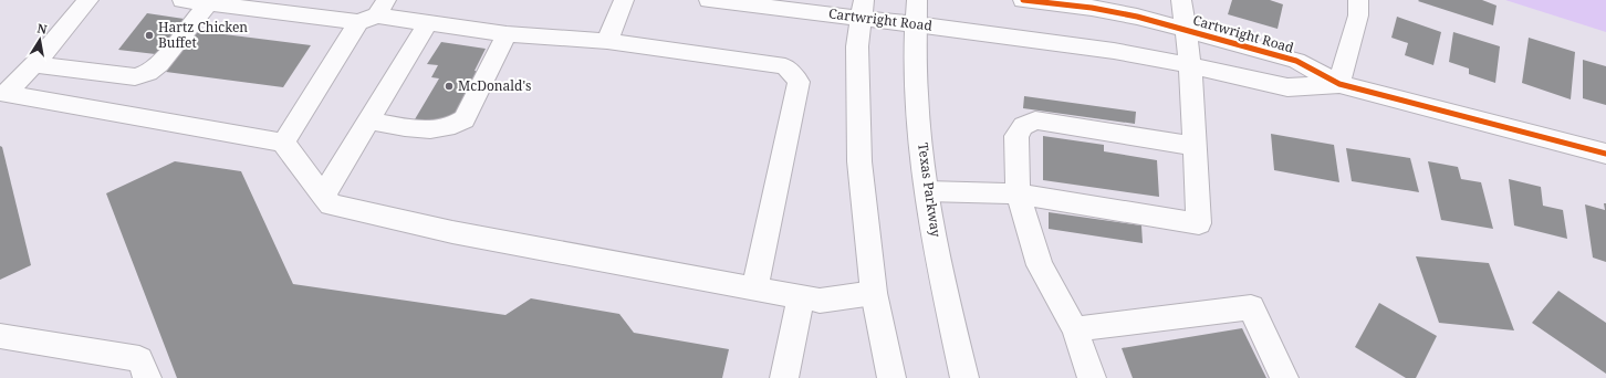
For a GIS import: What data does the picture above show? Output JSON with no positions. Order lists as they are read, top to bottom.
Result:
{
  "streets": {
    "street": ["Cartwright Road", "Texas Parkway"]
  },
  "crossings": [
    ["Cartwright Road", "Texas Parkway"]
  ],
  "places": ["Hartz Chicken Buffet", "McDonald's"],
  "north": "top"
}
